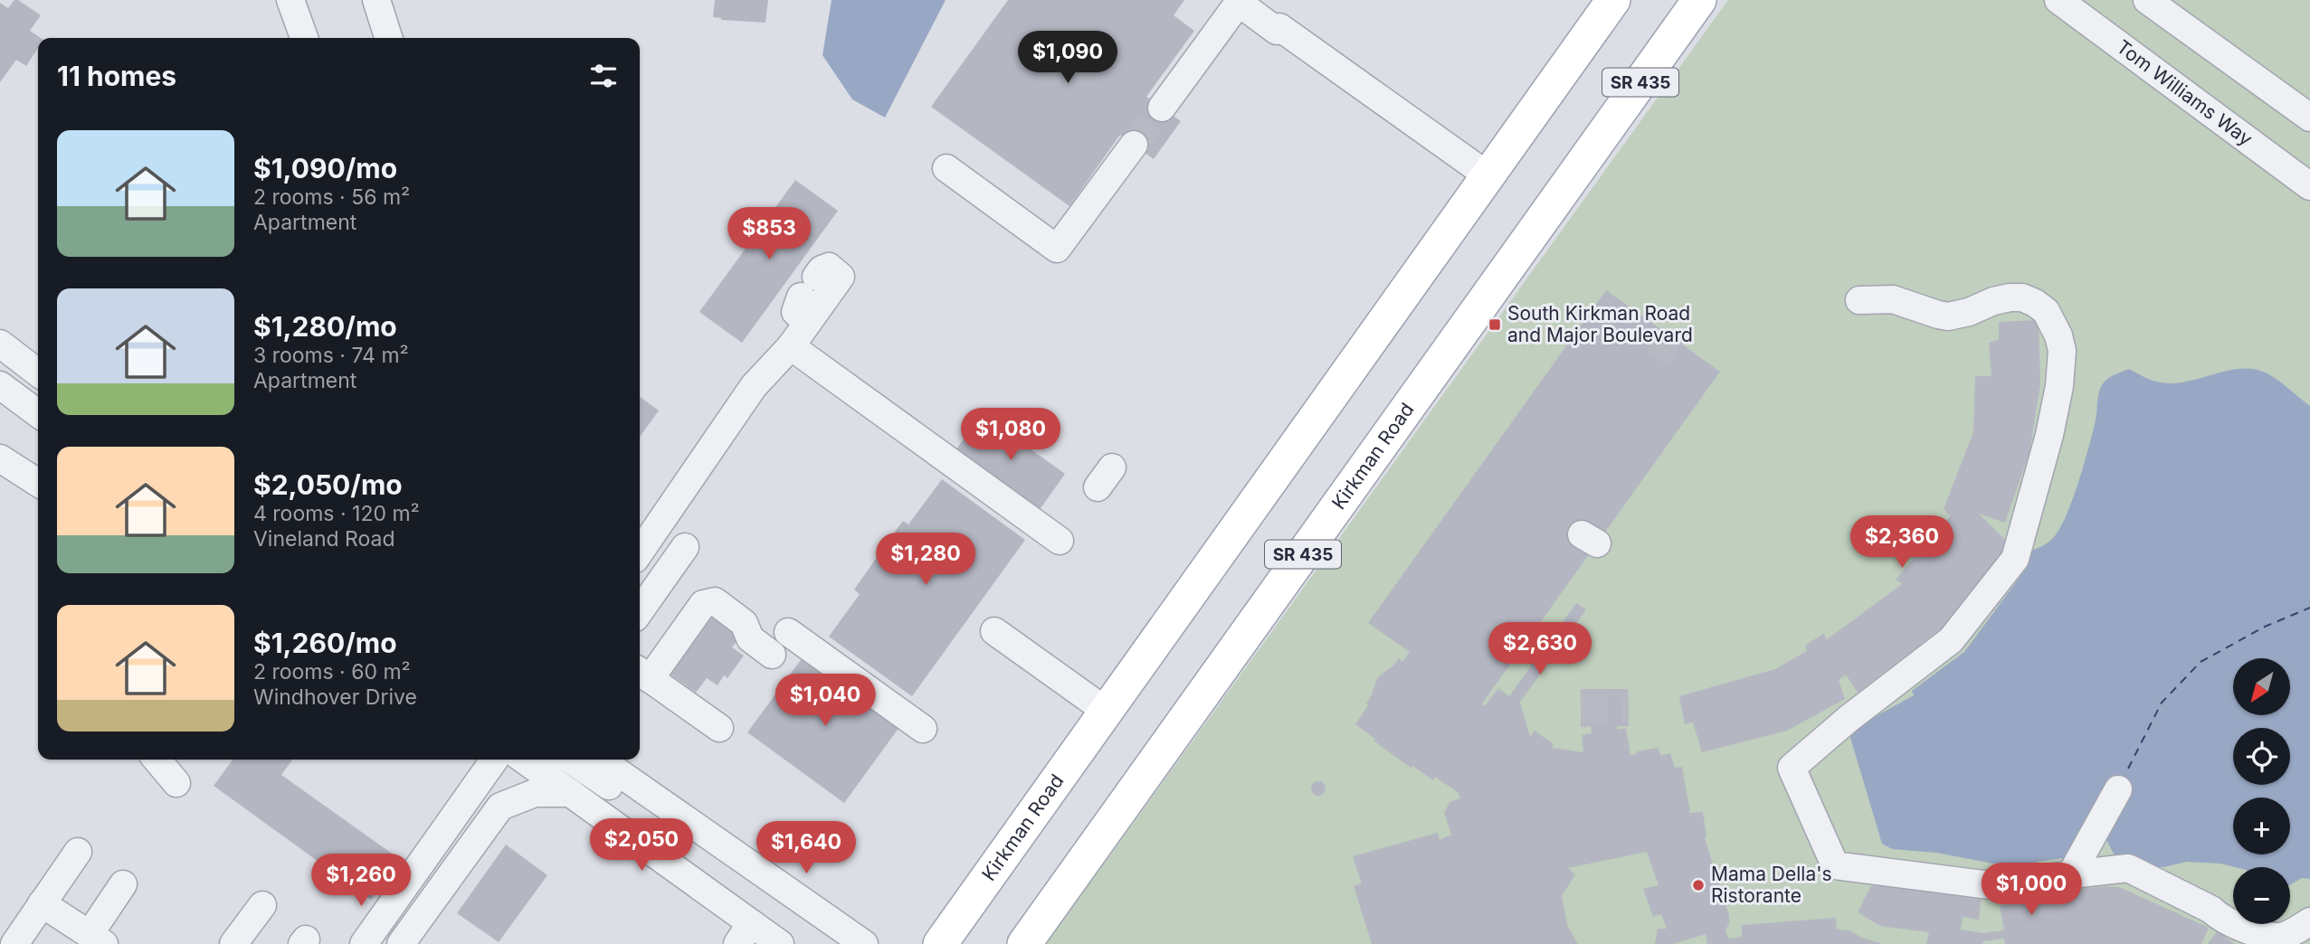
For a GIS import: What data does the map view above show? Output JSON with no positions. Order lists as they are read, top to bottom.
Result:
{
  "streets": {
    "main road": ["SR 435", "Kirkman Road"],
    "street": ["Tom Williams Way"]
  },
  "places": {
    "transit": ["South Kirkman Road and Major Boulevard"],
    "other": ["Mama Della's Ristorante"]
  },
  "north": "bottom left",
  "page": {
    "price": [
      "$1,090",
      "$853",
      "$1,080",
      "$2,360",
      "$1,280",
      "$2,630",
      "$1,040",
      "$2,050",
      "$1,640",
      "$1,260",
      "$1,000"
    ],
    "heading": "11 homes",
    "list": [
      {
        "name": "$1,090/mo",
        "note": "2 rooms · 56 m² · Apartment"
      },
      {
        "name": "$1,280/mo",
        "note": "3 rooms · 74 m² · Apartment"
      },
      {
        "name": "$2,050/mo",
        "note": "4 rooms · 120 m² · Vineland Road"
      },
      {
        "name": "$1,260/mo",
        "note": "2 rooms · 60 m² · Windhover Drive"
      }
    ],
    "map_buttons": ["+", "−"]
  }
}
